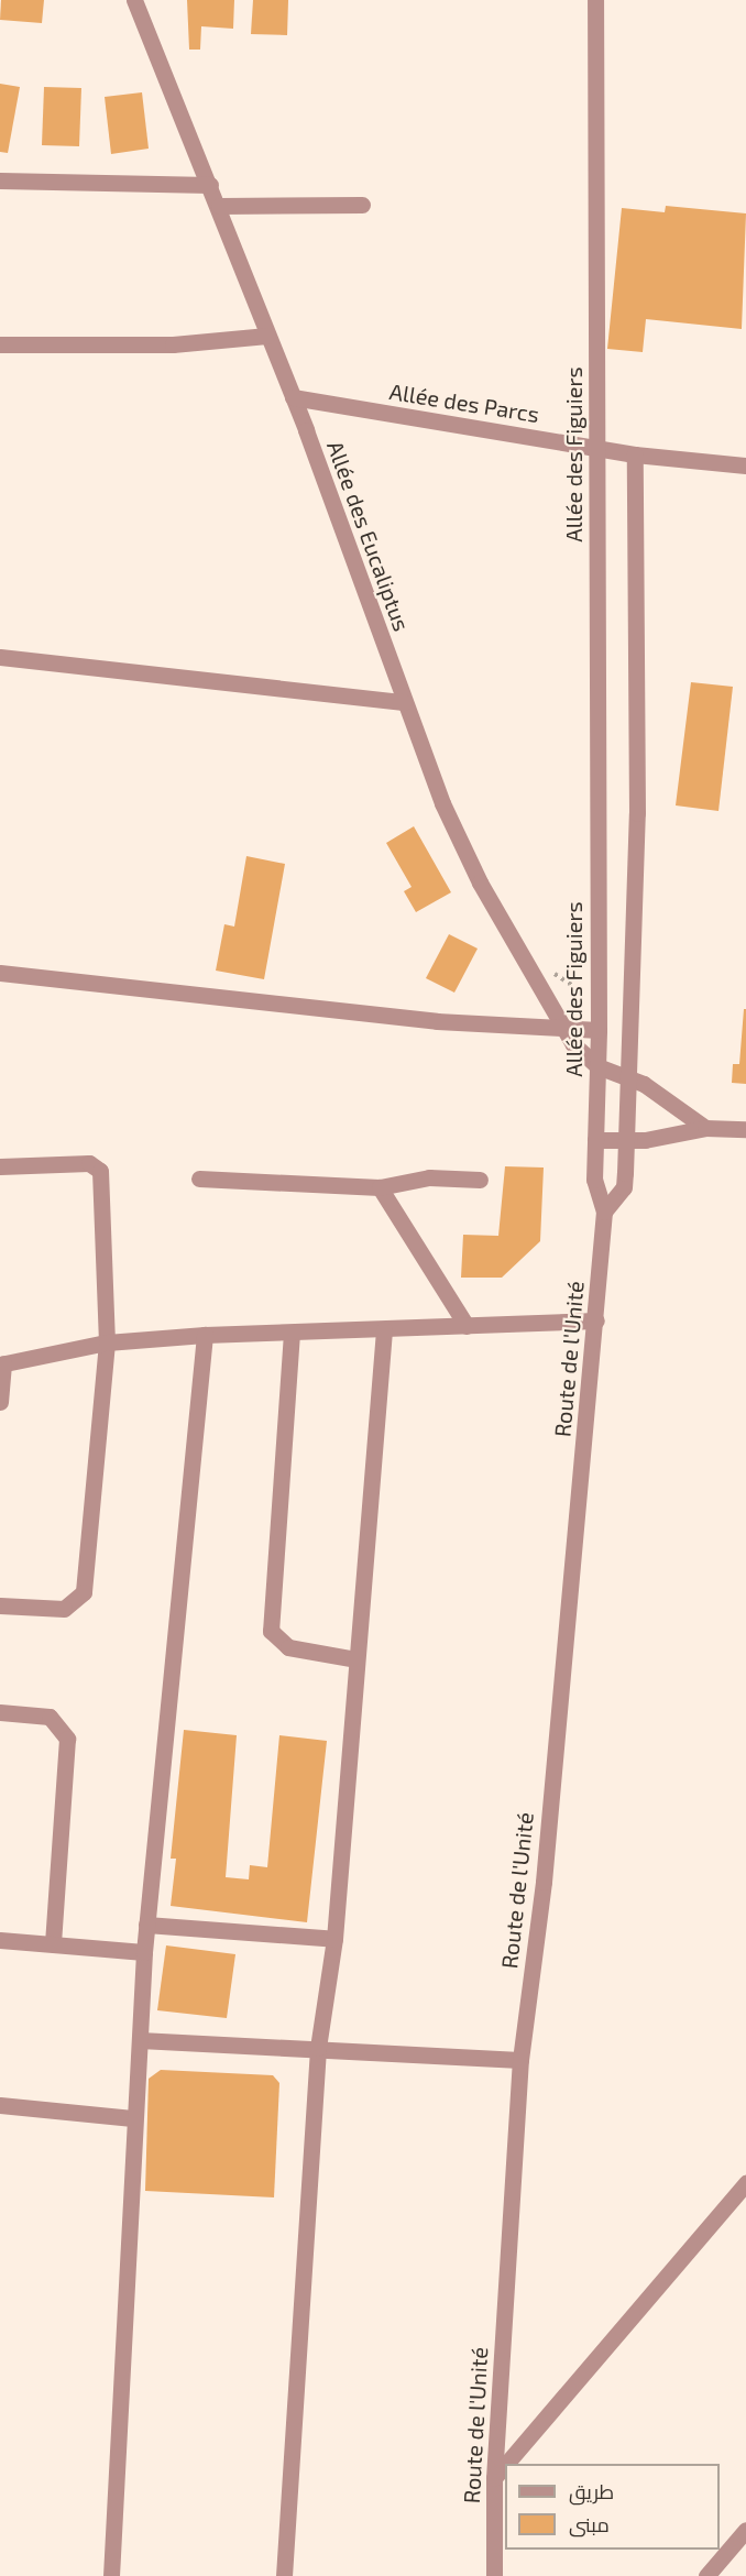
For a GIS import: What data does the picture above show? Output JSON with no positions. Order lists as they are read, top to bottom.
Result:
{
  "streets": {
    "street": [
      "Allée des Parcs",
      "Allée des Figuiers",
      "Allée des Eucaliptus",
      "Route de l'Unité"
    ]
  },
  "crossings": [
    ["Allée des Parcs", "Allée des Figuiers"],
    ["Allée des Parcs", "Allée des Eucaliptus"],
    ["Allée des Figuiers", "Allée des Eucaliptus"],
    ["Allée des Figuiers", "Route de l'Unité"]
  ],
  "legend": ["طريق", "مبنى"]
}
